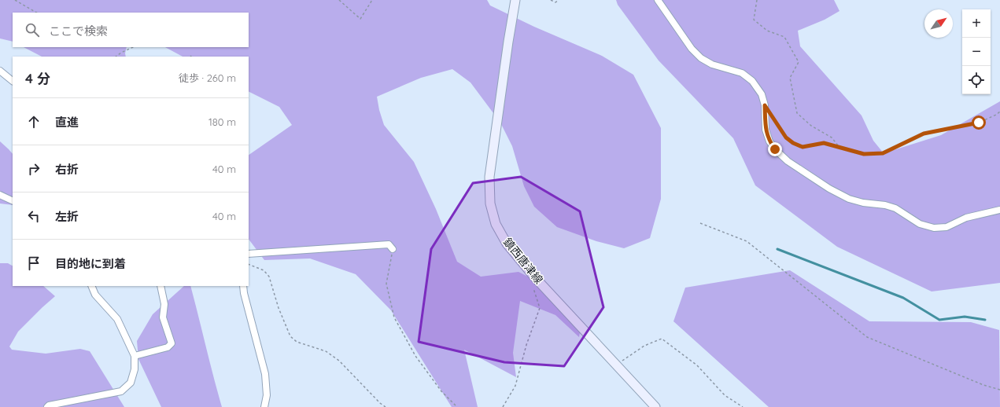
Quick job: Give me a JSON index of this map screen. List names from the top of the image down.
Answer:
{
  "streets": {
    "main road": ["鎮西唐津線"]
  },
  "north": "top right",
  "page": {
    "map_buttons": ["+", "−"],
    "search": "ここで検索",
    "heading": ["4 分", "徒歩 · 260 m"],
    "list": [
      ["直進", "180 m"],
      ["右折", "40 m"],
      ["左折", "40 m"],
      "目的地に到着"
    ]
  }
}
